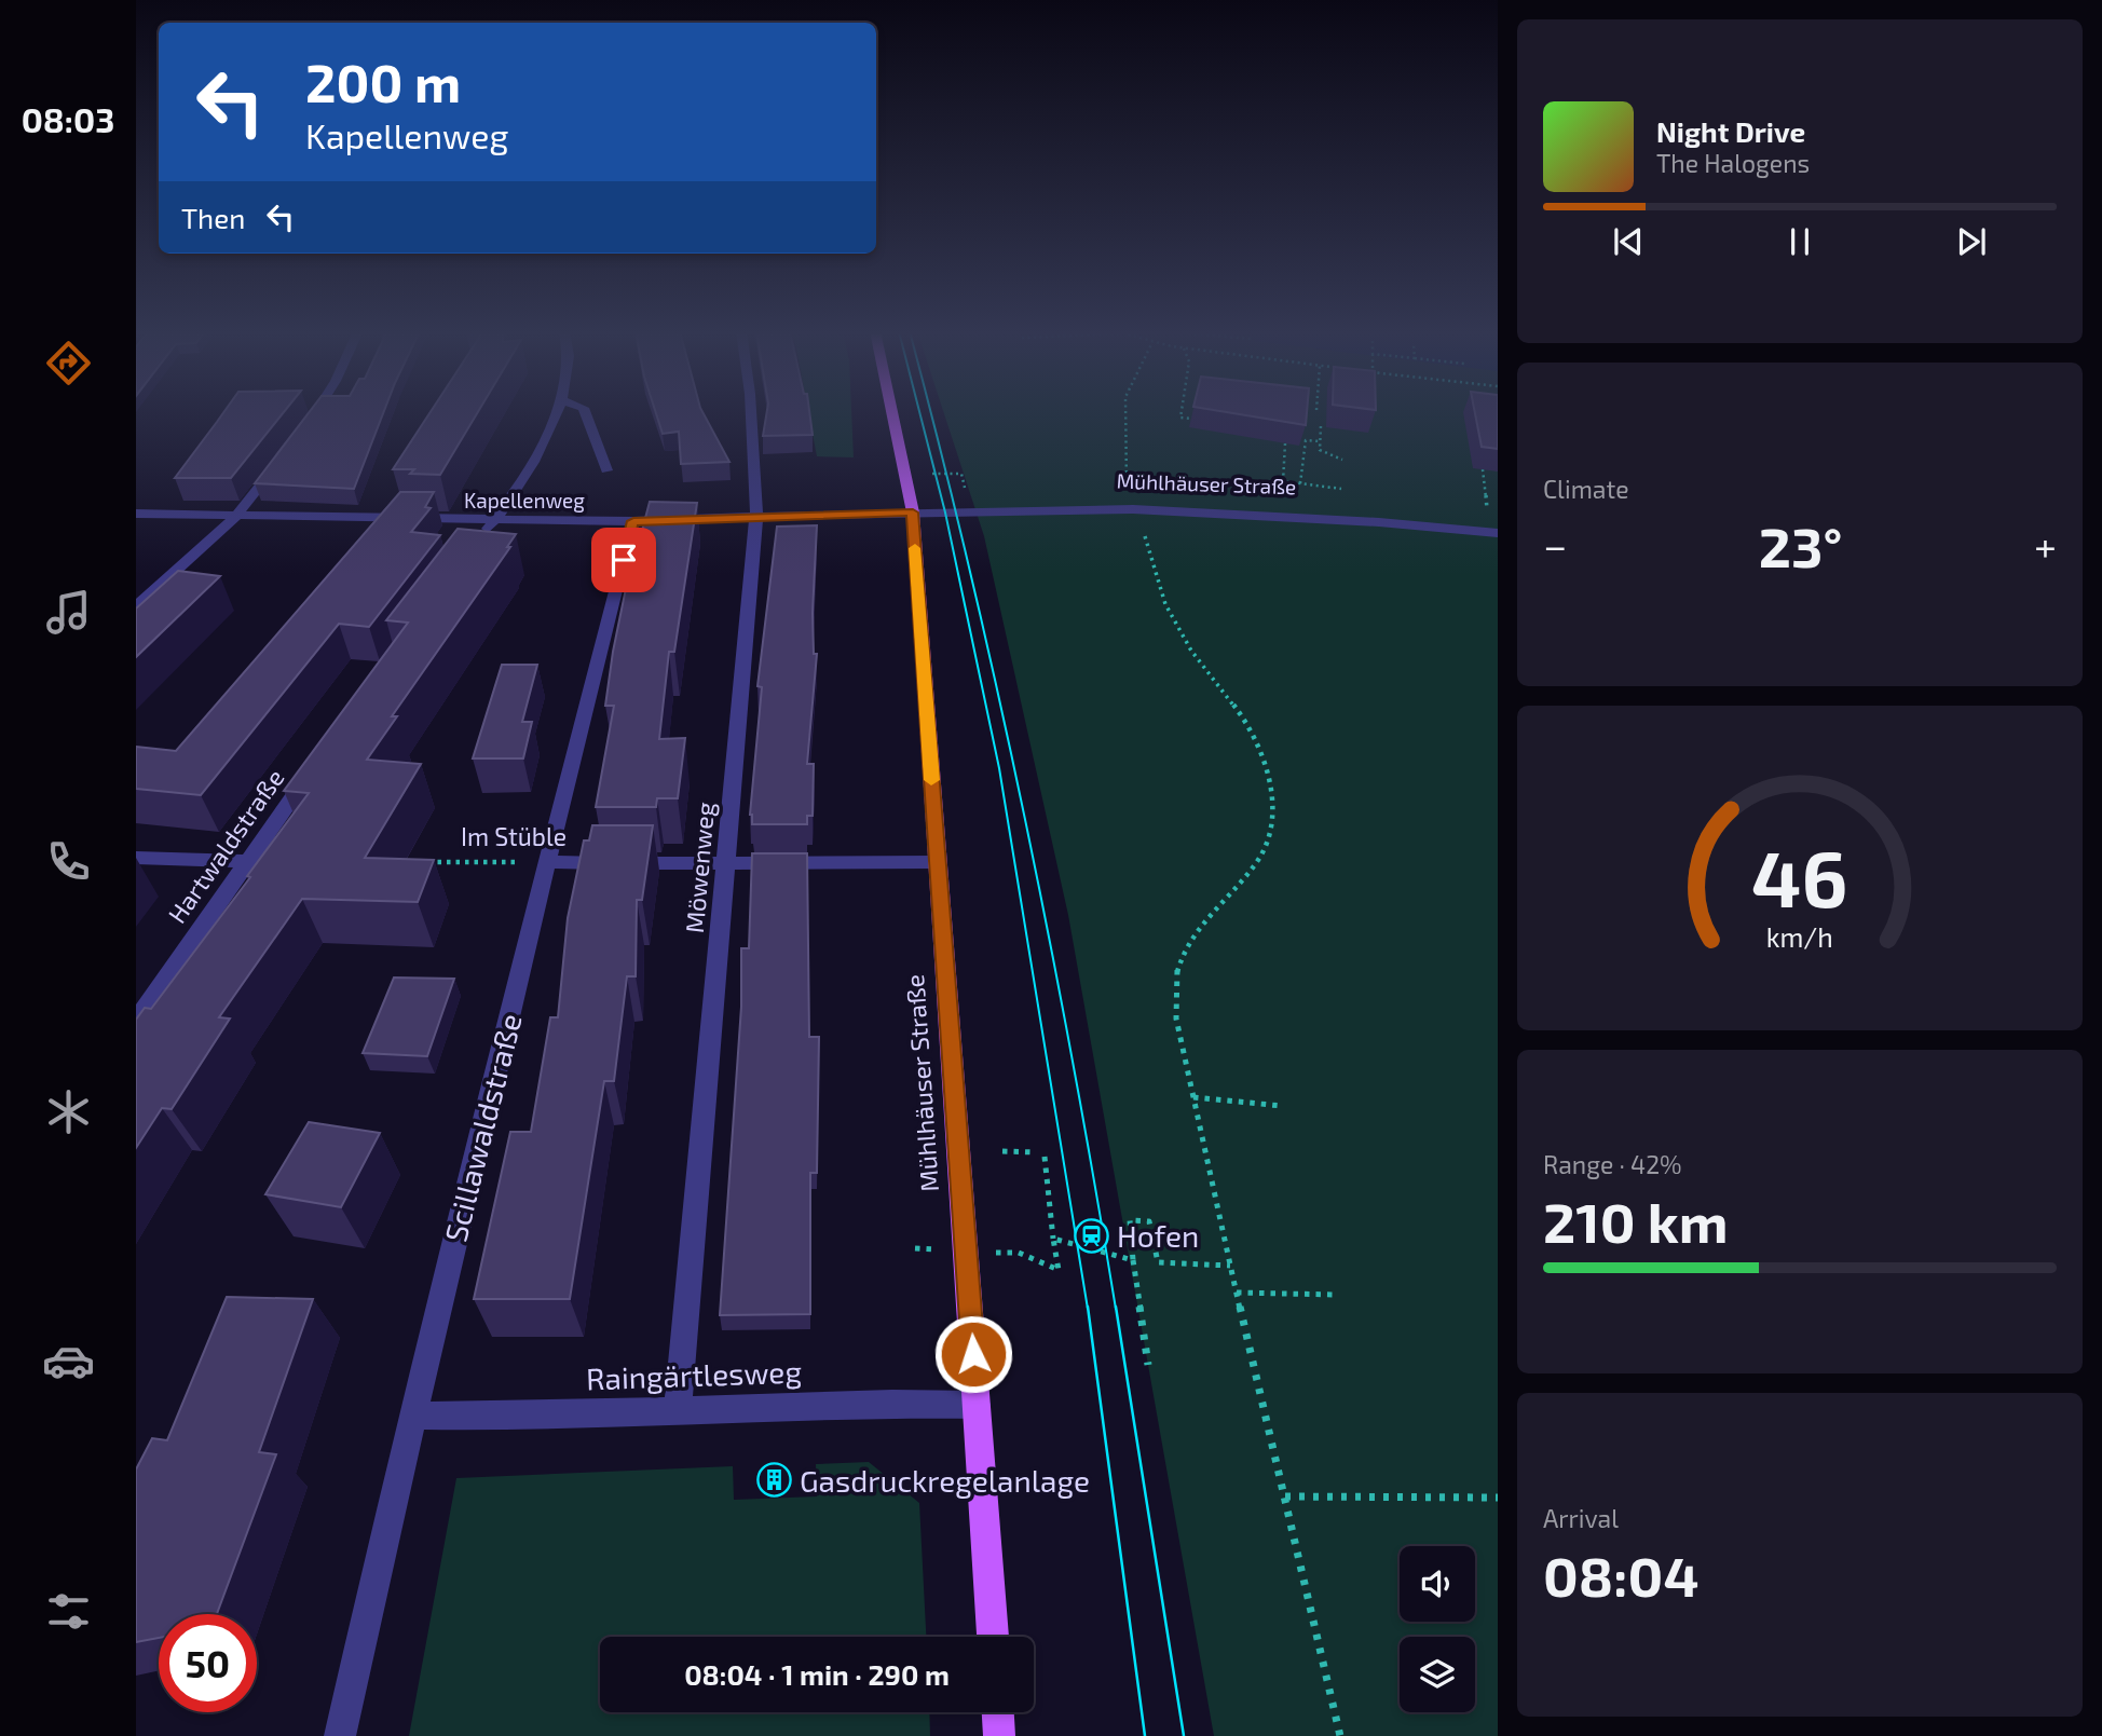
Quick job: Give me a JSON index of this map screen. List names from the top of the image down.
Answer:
{
  "streets": {
    "main road": ["Mühlhäuser Straße"],
    "street": [
      "Kapellenweg",
      "Im Stüble",
      "Hartwaldstraße",
      "Möwenweg",
      "Scillawaldstraße",
      "Raingärtlesweg"
    ]
  },
  "crossings": [
    ["Mühlhäuser Straße", "Kapellenweg"],
    ["Mühlhäuser Straße", "Im Stüble"],
    ["Mühlhäuser Straße", "Raingärtlesweg"],
    ["Kapellenweg", "Möwenweg"],
    ["Kapellenweg", "Scillawaldstraße"],
    ["Im Stüble", "Möwenweg"],
    ["Im Stüble", "Scillawaldstraße"],
    ["Möwenweg", "Raingärtlesweg"],
    ["Scillawaldstraße", "Raingärtlesweg"]
  ],
  "places": {
    "station": ["Hofen"],
    "building": ["Gasdruckregelanlage"]
  },
  "page": {
    "tabs": "08:03",
    "turn": ["200 m", "Kapellenweg"],
    "song": ["Night Drive", "The Halogens"],
    "then": "Then",
    "tile": [
      "Climate",
      ["Range · 42%", "210 km"],
      ["Arrival", "08:04"]
    ],
    "heat": ["−", "23°", "+"],
    "limit": "50",
    "trip": "08:04 · 1 min · 290 m",
    "gauge": ["46", "km/h"]
  }
}
